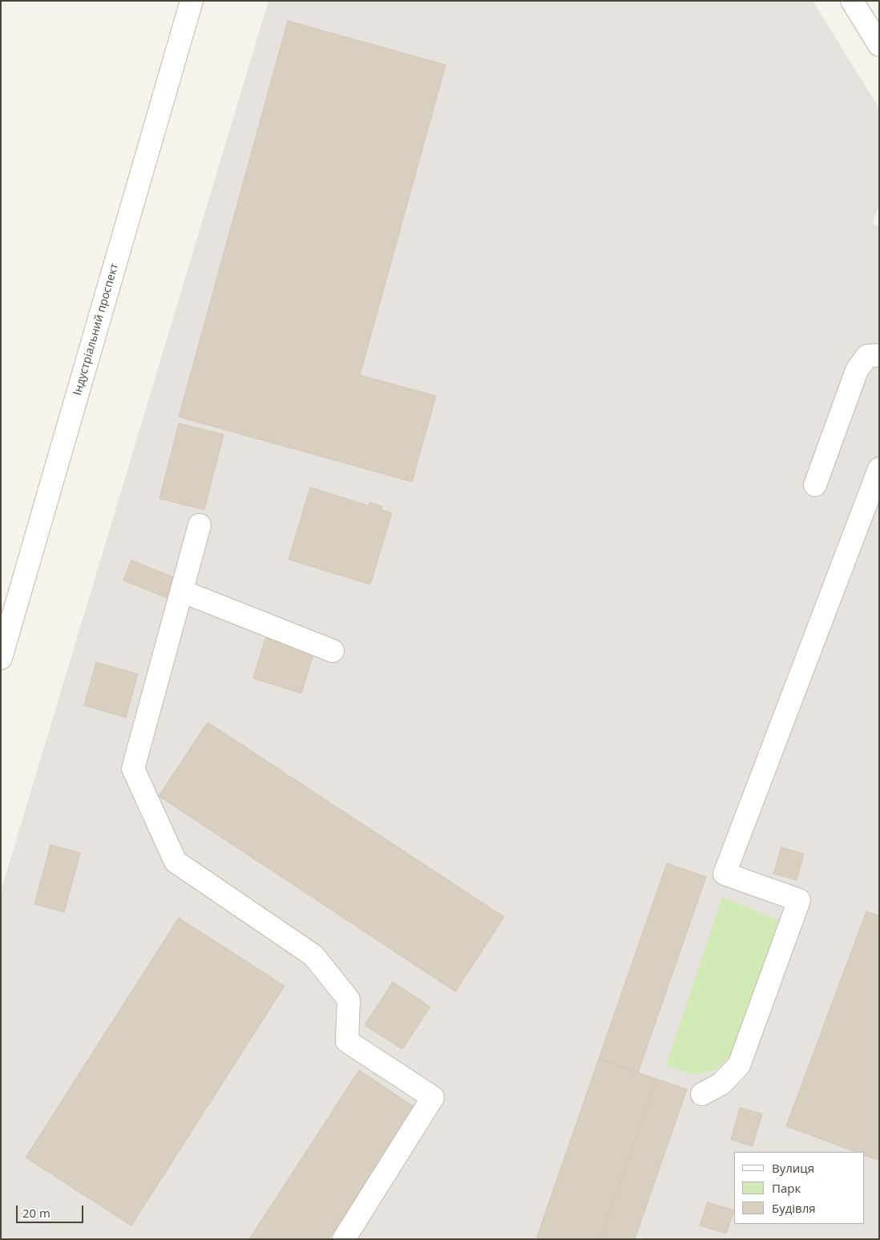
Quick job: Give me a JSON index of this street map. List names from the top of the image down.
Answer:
{
  "streets": {
    "street": ["Індустріальний проспект"]
  },
  "legend": ["Вулиця", "Парк", "Будівля"],
  "scale_bar": "20 m"
}
